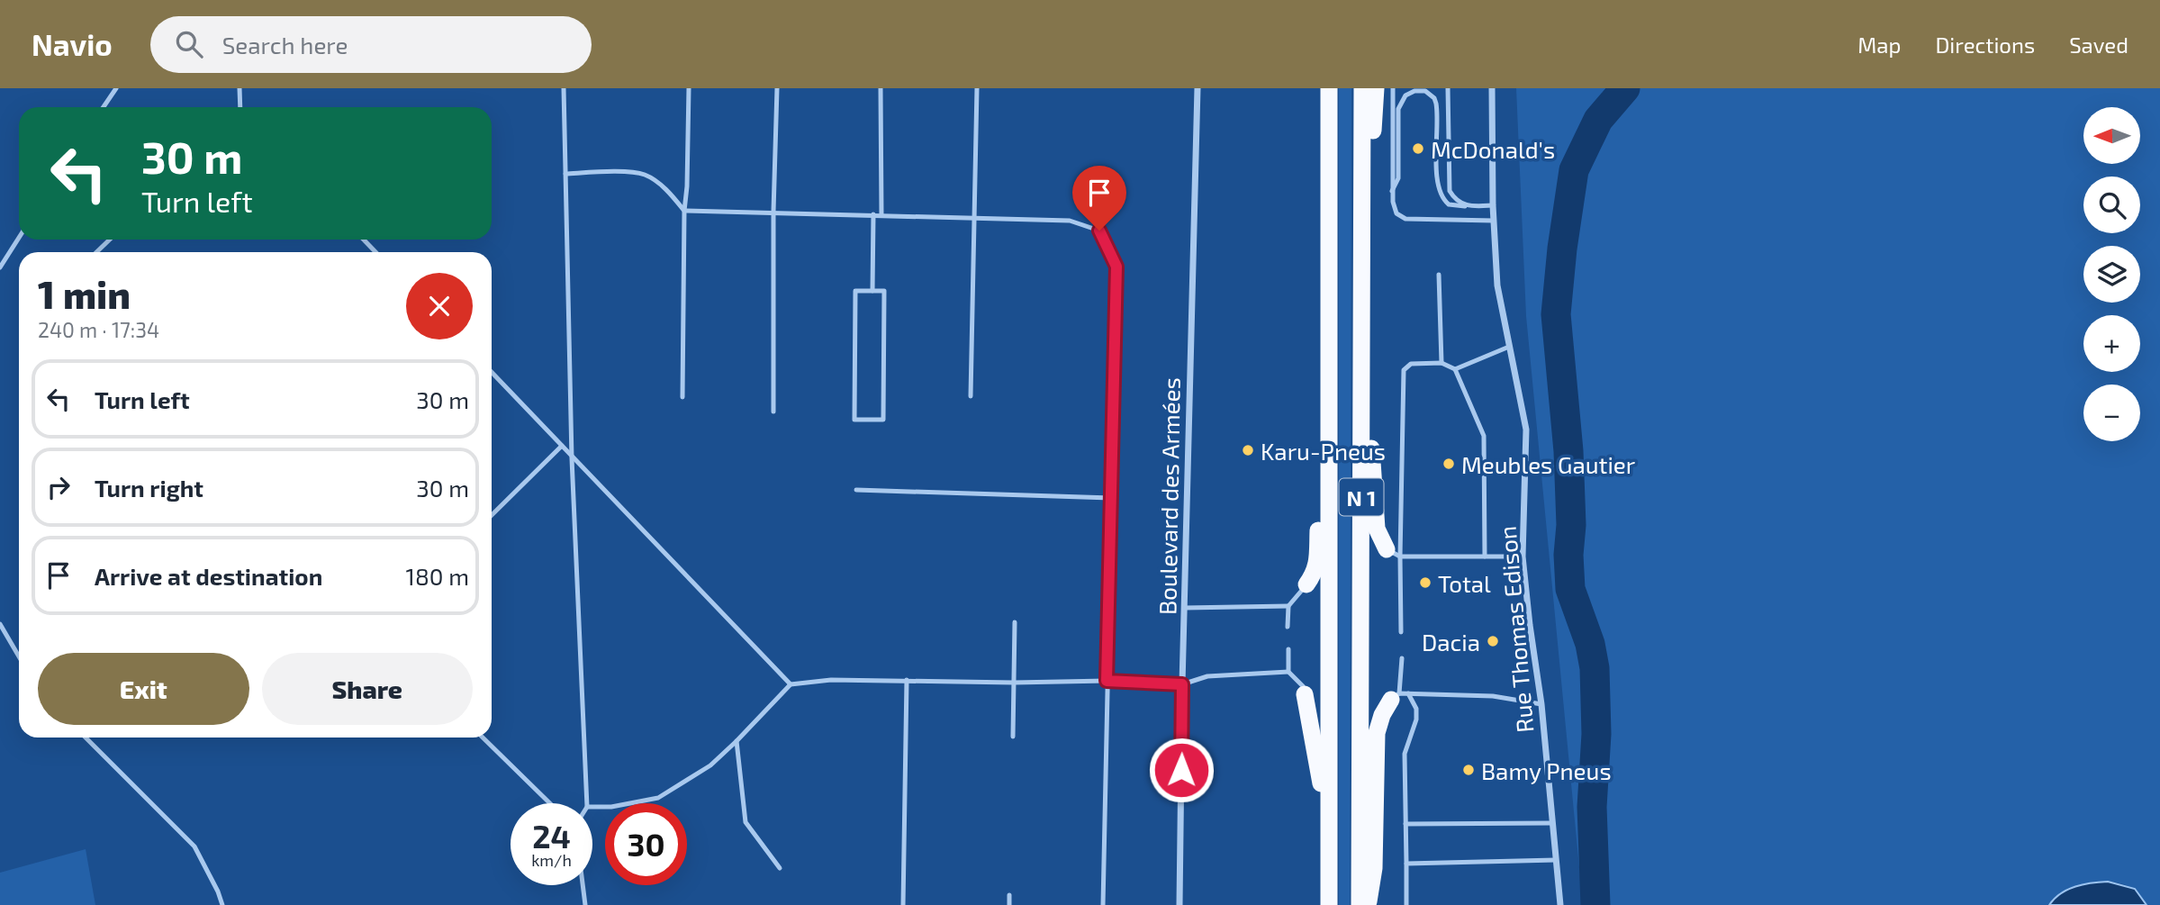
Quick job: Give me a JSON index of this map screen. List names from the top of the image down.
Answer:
{
  "streets": {
    "highway": ["N 1"],
    "street": ["Boulevard des Armées", "Rue Thomas Edison"]
  },
  "places": [
    "McDonald's",
    "Karu-Pneus",
    "Meubles Gautier",
    "Total",
    "Dacia",
    "Bamy Pneus"
  ],
  "north": "left",
  "page": {
    "header": "Navio",
    "search": "Search here",
    "nav": ["Map", "Directions", "Saved"],
    "map_buttons": ["+", "−"],
    "turn": ["30 m", "Turn left"],
    "heading": ["1 min", "240 m · 17:34"],
    "list": [
      {
        "name": "Turn left",
        "value": "30 m"
      },
      {
        "name": "Turn right",
        "value": "30 m"
      },
      {
        "name": "Arrive at destination",
        "value": "180 m"
      }
    ],
    "buttons": ["Exit", "Share"],
    "speed": "24 km/h",
    "limit": "30"
  }
}
